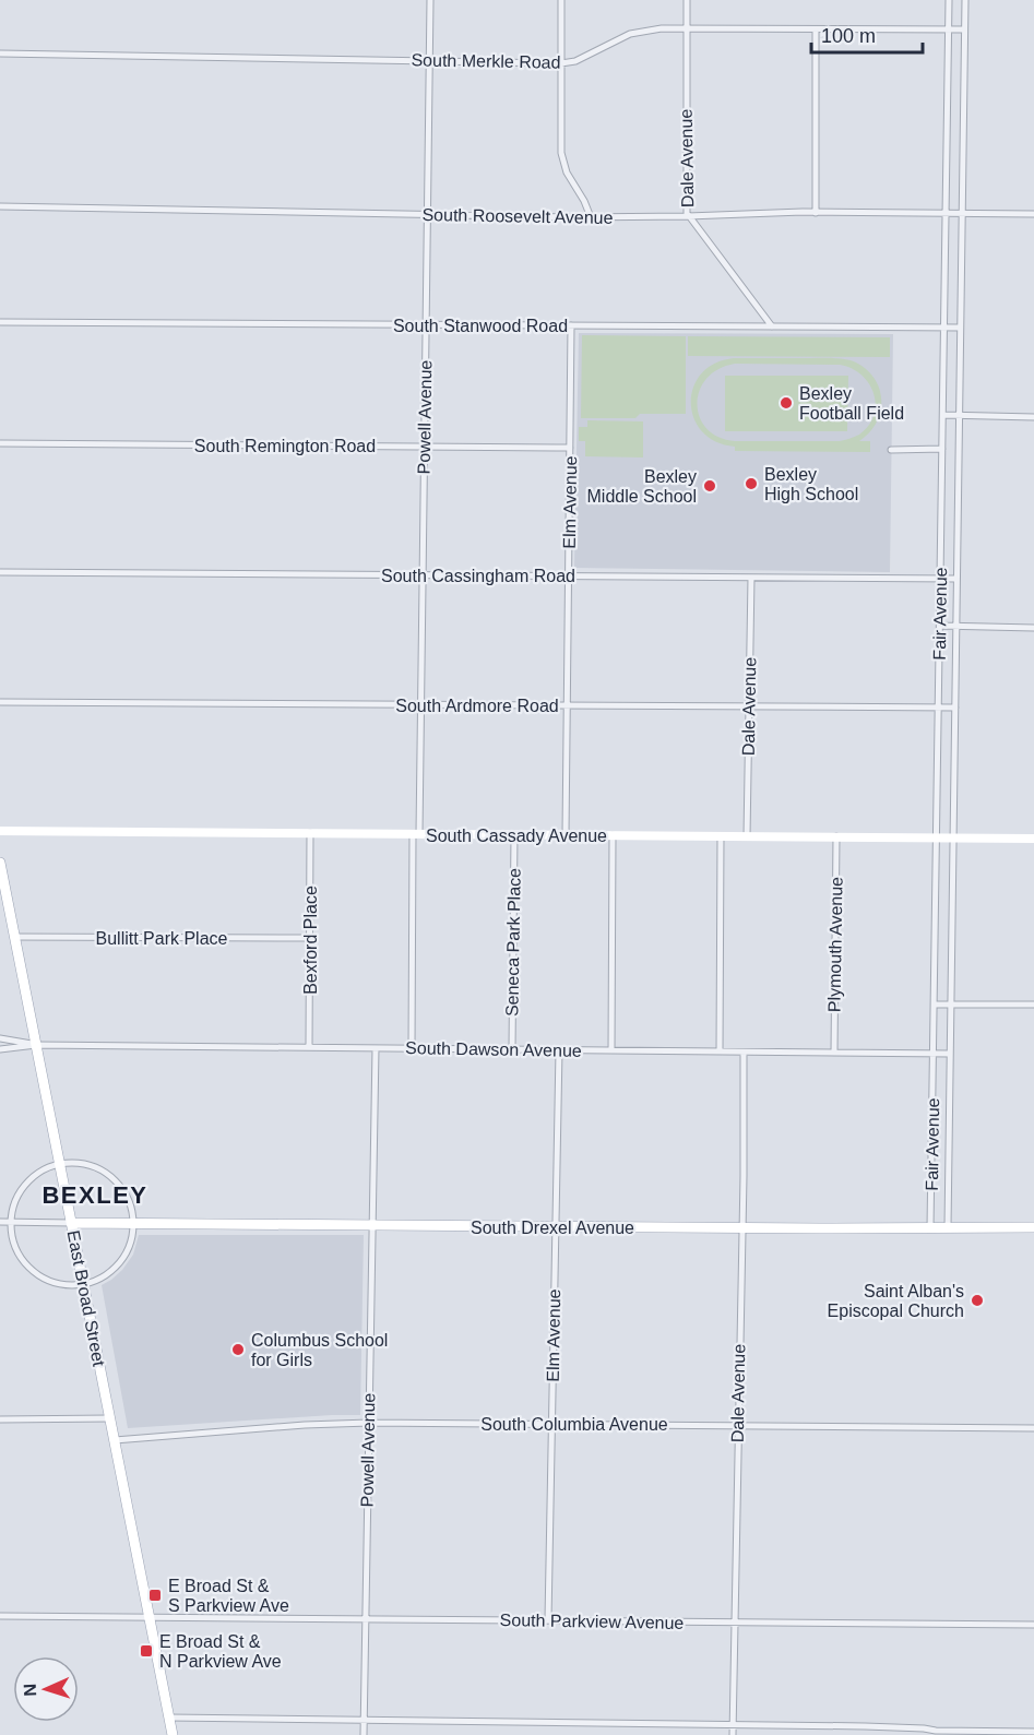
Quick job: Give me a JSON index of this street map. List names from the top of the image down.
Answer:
{
  "streets": {
    "main road": ["South Drexel Avenue", "East Broad Street"],
    "street": [
      "South Merkle Road",
      "Dale Avenue",
      "South Roosevelt Avenue",
      "South Stanwood Road",
      "Powell Avenue",
      "South Remington Road",
      "Elm Avenue",
      "South Cassingham Road",
      "Fair Avenue",
      "South Ardmore Road",
      "South Cassady Avenue",
      "Bullitt Park Place",
      "Bexford Place",
      "Seneca Park Place",
      "Plymouth Avenue",
      "South Dawson Avenue",
      "South Columbia Avenue",
      "South Parkview Avenue"
    ]
  },
  "crossings": [
    ["South Merkle Road", "Dale Avenue"],
    ["South Merkle Road", "Powell Avenue"],
    ["South Merkle Road", "Fair Avenue"],
    ["Dale Avenue", "South Roosevelt Avenue"],
    ["Dale Avenue", "South Stanwood Road"],
    ["Dale Avenue", "South Cassingham Road"],
    ["Dale Avenue", "South Ardmore Road"],
    ["Dale Avenue", "South Cassady Avenue"],
    ["Dale Avenue", "South Dawson Avenue"],
    ["Dale Avenue", "South Drexel Avenue"],
    ["Dale Avenue", "South Columbia Avenue"],
    ["Dale Avenue", "South Parkview Avenue"],
    ["South Roosevelt Avenue", "Powell Avenue"],
    ["South Roosevelt Avenue", "Fair Avenue"],
    ["South Stanwood Road", "Powell Avenue"],
    ["South Stanwood Road", "Elm Avenue"],
    ["South Stanwood Road", "Fair Avenue"],
    ["Powell Avenue", "South Remington Road"],
    ["Powell Avenue", "South Cassingham Road"],
    ["Powell Avenue", "South Ardmore Road"],
    ["Powell Avenue", "South Cassady Avenue"],
    ["Powell Avenue", "South Dawson Avenue"],
    ["Powell Avenue", "South Drexel Avenue"],
    ["Powell Avenue", "South Columbia Avenue"],
    ["Powell Avenue", "South Parkview Avenue"],
    ["South Remington Road", "Elm Avenue"],
    ["Elm Avenue", "South Cassingham Road"],
    ["Elm Avenue", "South Ardmore Road"],
    ["Elm Avenue", "South Cassady Avenue"],
    ["Elm Avenue", "South Dawson Avenue"],
    ["Elm Avenue", "South Drexel Avenue"],
    ["Elm Avenue", "South Columbia Avenue"],
    ["Elm Avenue", "South Parkview Avenue"],
    ["South Cassingham Road", "Fair Avenue"],
    ["Fair Avenue", "South Ardmore Road"],
    ["Fair Avenue", "South Cassady Avenue"],
    ["Fair Avenue", "South Dawson Avenue"],
    ["Fair Avenue", "South Drexel Avenue"],
    ["South Cassady Avenue", "Bexford Place"],
    ["South Cassady Avenue", "Seneca Park Place"],
    ["South Cassady Avenue", "Plymouth Avenue"],
    ["Bullitt Park Place", "Bexford Place"],
    ["Bullitt Park Place", "East Broad Street"],
    ["Bexford Place", "South Dawson Avenue"],
    ["Seneca Park Place", "South Dawson Avenue"],
    ["Plymouth Avenue", "South Dawson Avenue"],
    ["South Dawson Avenue", "East Broad Street"],
    ["South Drexel Avenue", "East Broad Street"],
    ["East Broad Street", "South Columbia Avenue"],
    ["East Broad Street", "South Parkview Avenue"]
  ],
  "districts": ["BEXLEY"],
  "places": {
    "other": [
      "Bexley Football Field",
      "Bexley High School",
      "Bexley Middle School",
      "Saint Alban's Episcopal Church",
      "Columbus School for Girls"
    ],
    "transit": ["E Broad St & S Parkview Ave", "E Broad St & N Parkview Ave"]
  },
  "scale_bar": "100 m",
  "north": "left"
}
